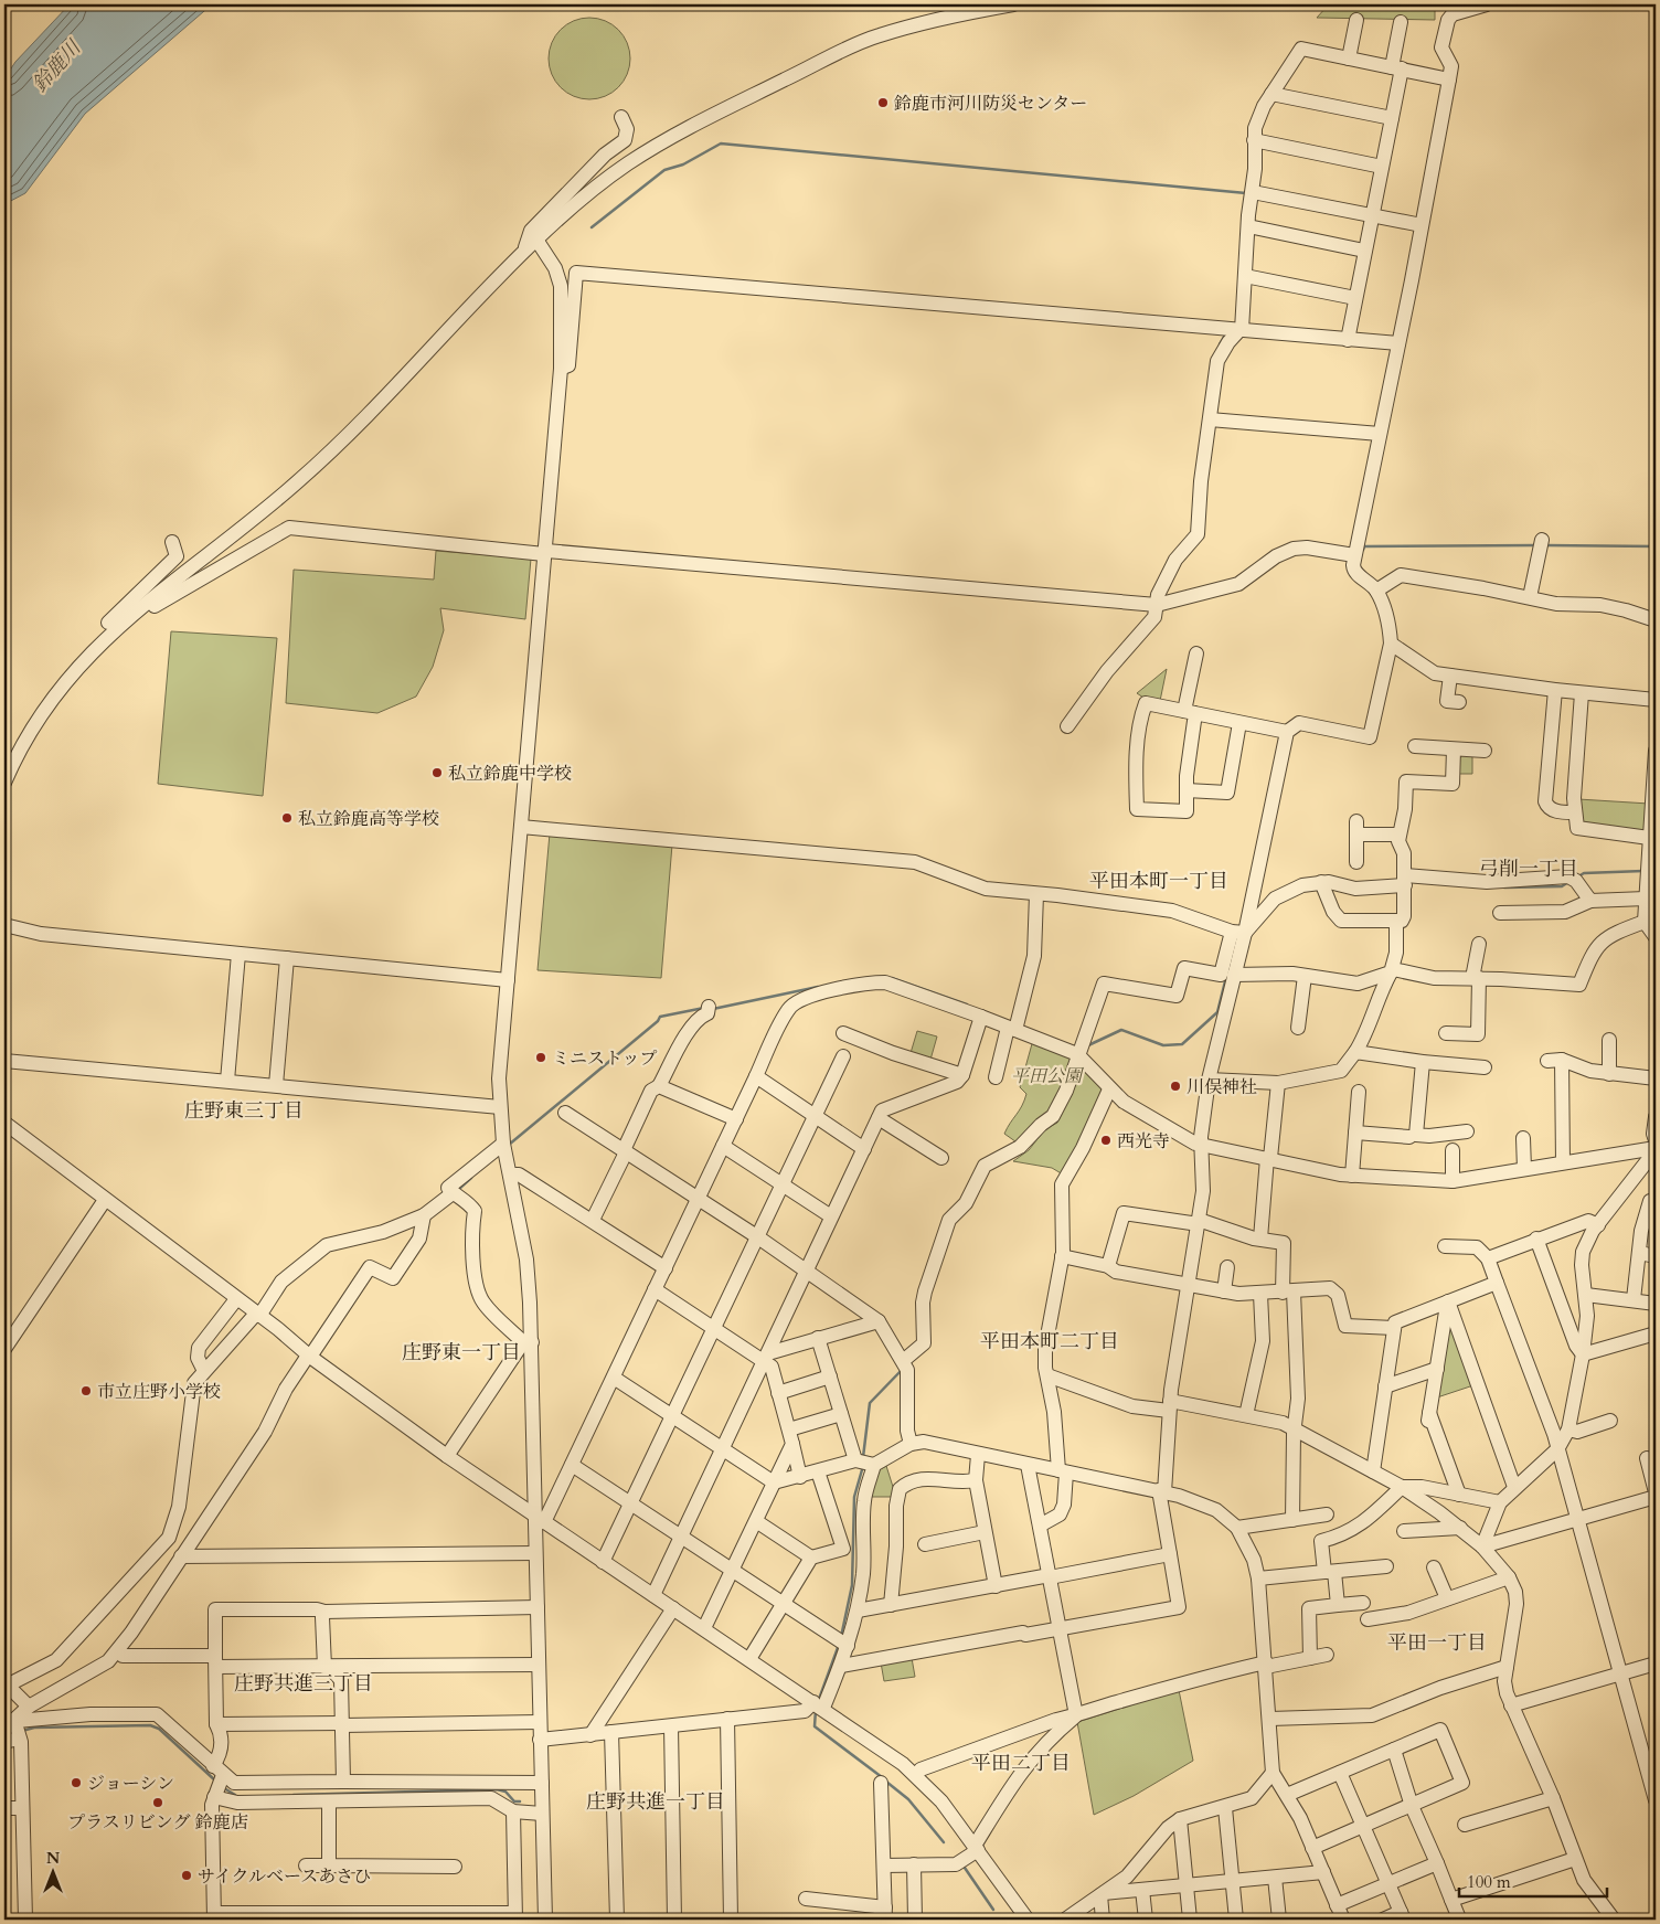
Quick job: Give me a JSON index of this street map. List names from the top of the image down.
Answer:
{
  "districts": [
    "弓削一丁目",
    "平田本町一丁目",
    "庄野東三丁目",
    "平田本町二丁目",
    "庄野東一丁目",
    "平田一丁目",
    "庄野共進三丁目",
    "平田二丁目",
    "庄野共進一丁目"
  ],
  "water": ["鈴鹿川"],
  "parks": ["平田公園"],
  "places": [
    "鈴鹿市河川防災センター",
    "私立鈴鹿中学校",
    "私立鈴鹿高等学校",
    "ミニストップ",
    "川俣神社",
    "西光寺",
    "市立庄野小学校",
    "ジョーシン",
    "プラスリビング 鈴鹿店",
    "サイクルベースあさひ"
  ],
  "scale_bar": "100 m",
  "north": "top"
}
